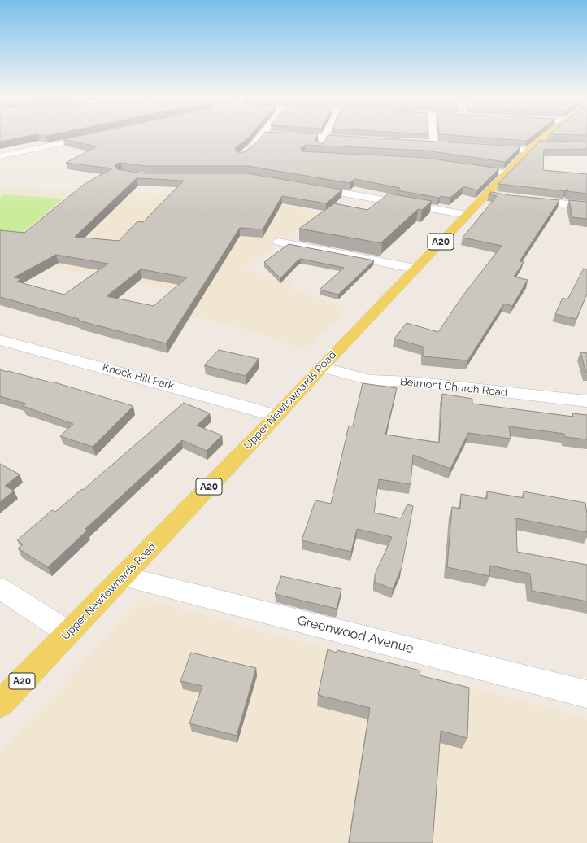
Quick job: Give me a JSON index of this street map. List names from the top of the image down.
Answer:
{
  "streets": {
    "main road": ["A20", "Upper Newtownards Road"],
    "street": ["Knock Hill Park", "Belmont Church Road", "Greenwood Avenue"]
  },
  "crossings": [
    ["Knock Hill Park", "Upper Newtownards Road"],
    ["Belmont Church Road", "Upper Newtownards Road"],
    ["Upper Newtownards Road", "Greenwood Avenue"]
  ]
}
